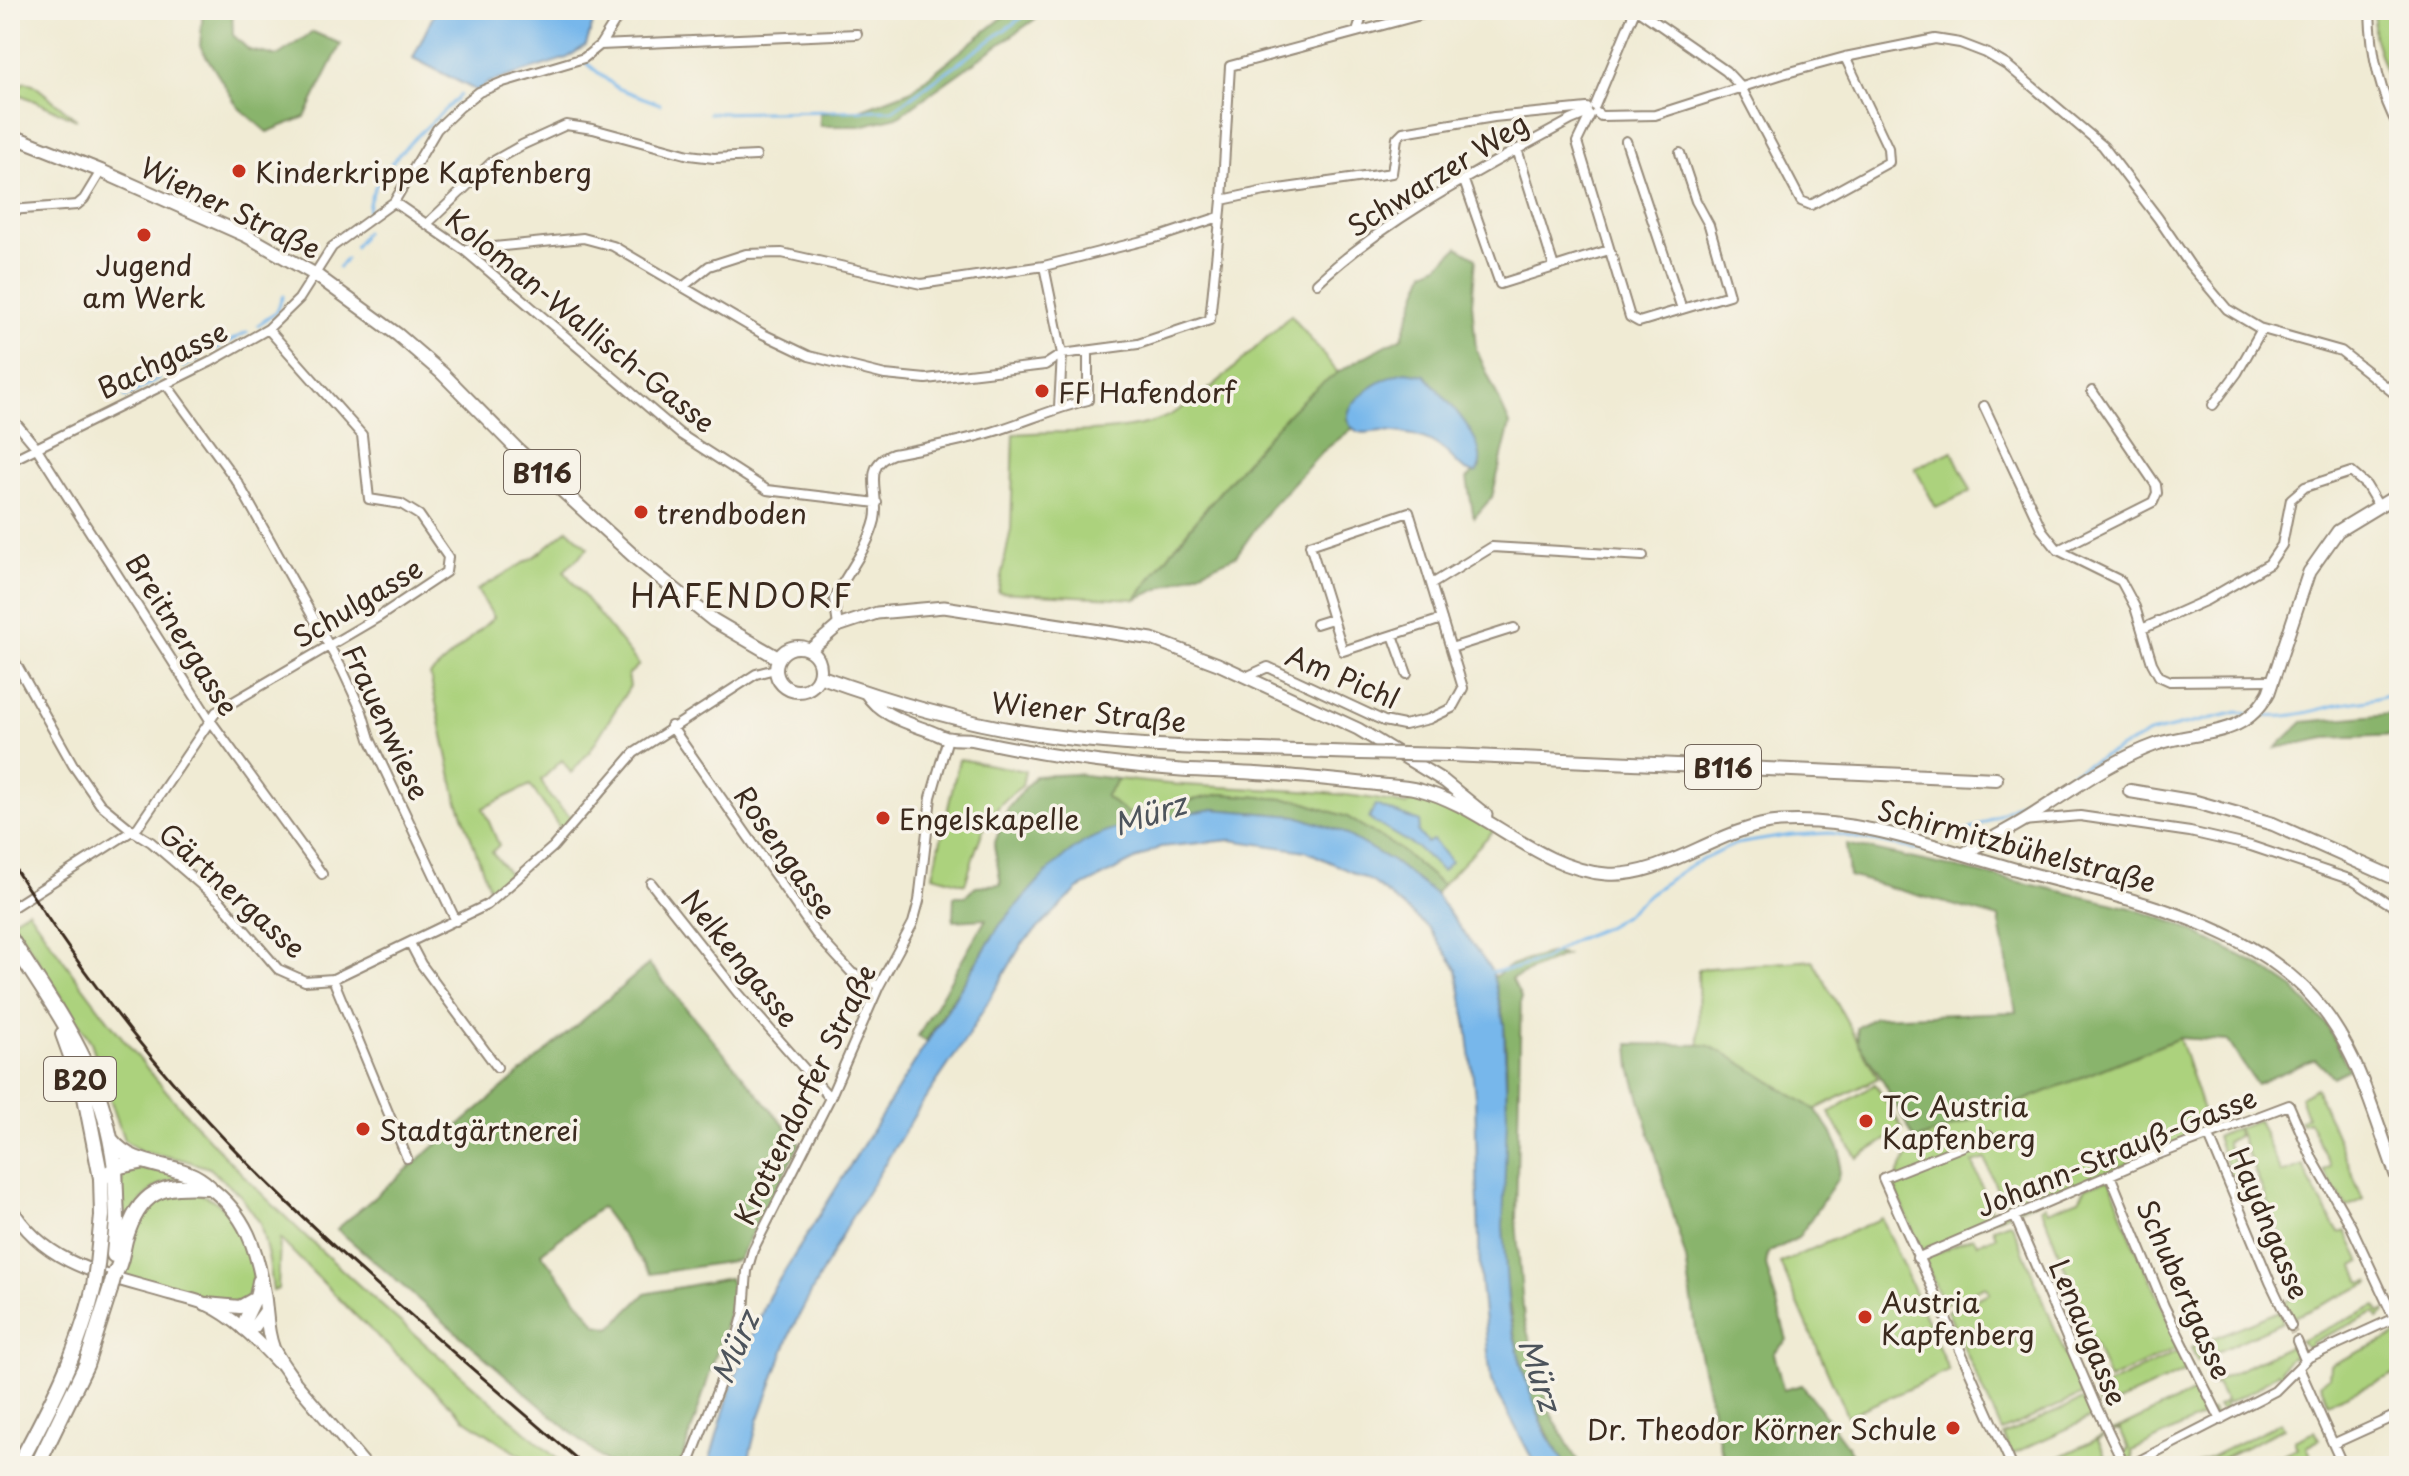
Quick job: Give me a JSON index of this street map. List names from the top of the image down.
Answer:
{
  "streets": {
    "highway": ["B20"],
    "main road": ["Wiener Straße", "B116", "Schirmitzbühelstraße"],
    "street": [
      "Schwarzer Weg",
      "Koloman-Wallisch-Gasse",
      "Bachgasse",
      "Schulgasse",
      "Breitnergasse",
      "Am Pichl",
      "Frauenwiese",
      "Rosengasse",
      "Gärtnergasse",
      "Nelkengasse",
      "Krottendorfer Straße",
      "Johann-Strauß-Gasse",
      "Haydngasse",
      "Schubertgasse",
      "Lenaugasse"
    ]
  },
  "crossings": [
    ["Wiener Straße", "Bachgasse"],
    ["Wiener Straße", "B116"],
    ["Wiener Straße", "Gärtnergasse"],
    ["Koloman-Wallisch-Gasse", "Bachgasse"],
    ["Bachgasse", "Schulgasse"],
    ["Bachgasse", "Breitnergasse"],
    ["Bachgasse", "Frauenwiese"],
    ["B116", "Gärtnergasse"],
    ["Schulgasse", "Breitnergasse"],
    ["Schulgasse", "Frauenwiese"],
    ["Schulgasse", "Gärtnergasse"],
    ["Frauenwiese", "Gärtnergasse"],
    ["Rosengasse", "Gärtnergasse"],
    ["Rosengasse", "Krottendorfer Straße"],
    ["Nelkengasse", "Krottendorfer Straße"],
    ["Johann-Strauß-Gasse", "Haydngasse"],
    ["Johann-Strauß-Gasse", "Schubertgasse"],
    ["Johann-Strauß-Gasse", "Lenaugasse"]
  ],
  "districts": ["HAFENDORF"],
  "water": ["Mürz"],
  "places": [
    "Kinderkrippe Kapfenberg",
    "Jugend am Werk",
    "FF Hafendorf",
    "trendboden",
    "Engelskapelle",
    "TC Austria Kapfenberg",
    "Stadtgärtnerei",
    "Austria Kapfenberg",
    "Dr. Theodor Körner Schule"
  ]
}
